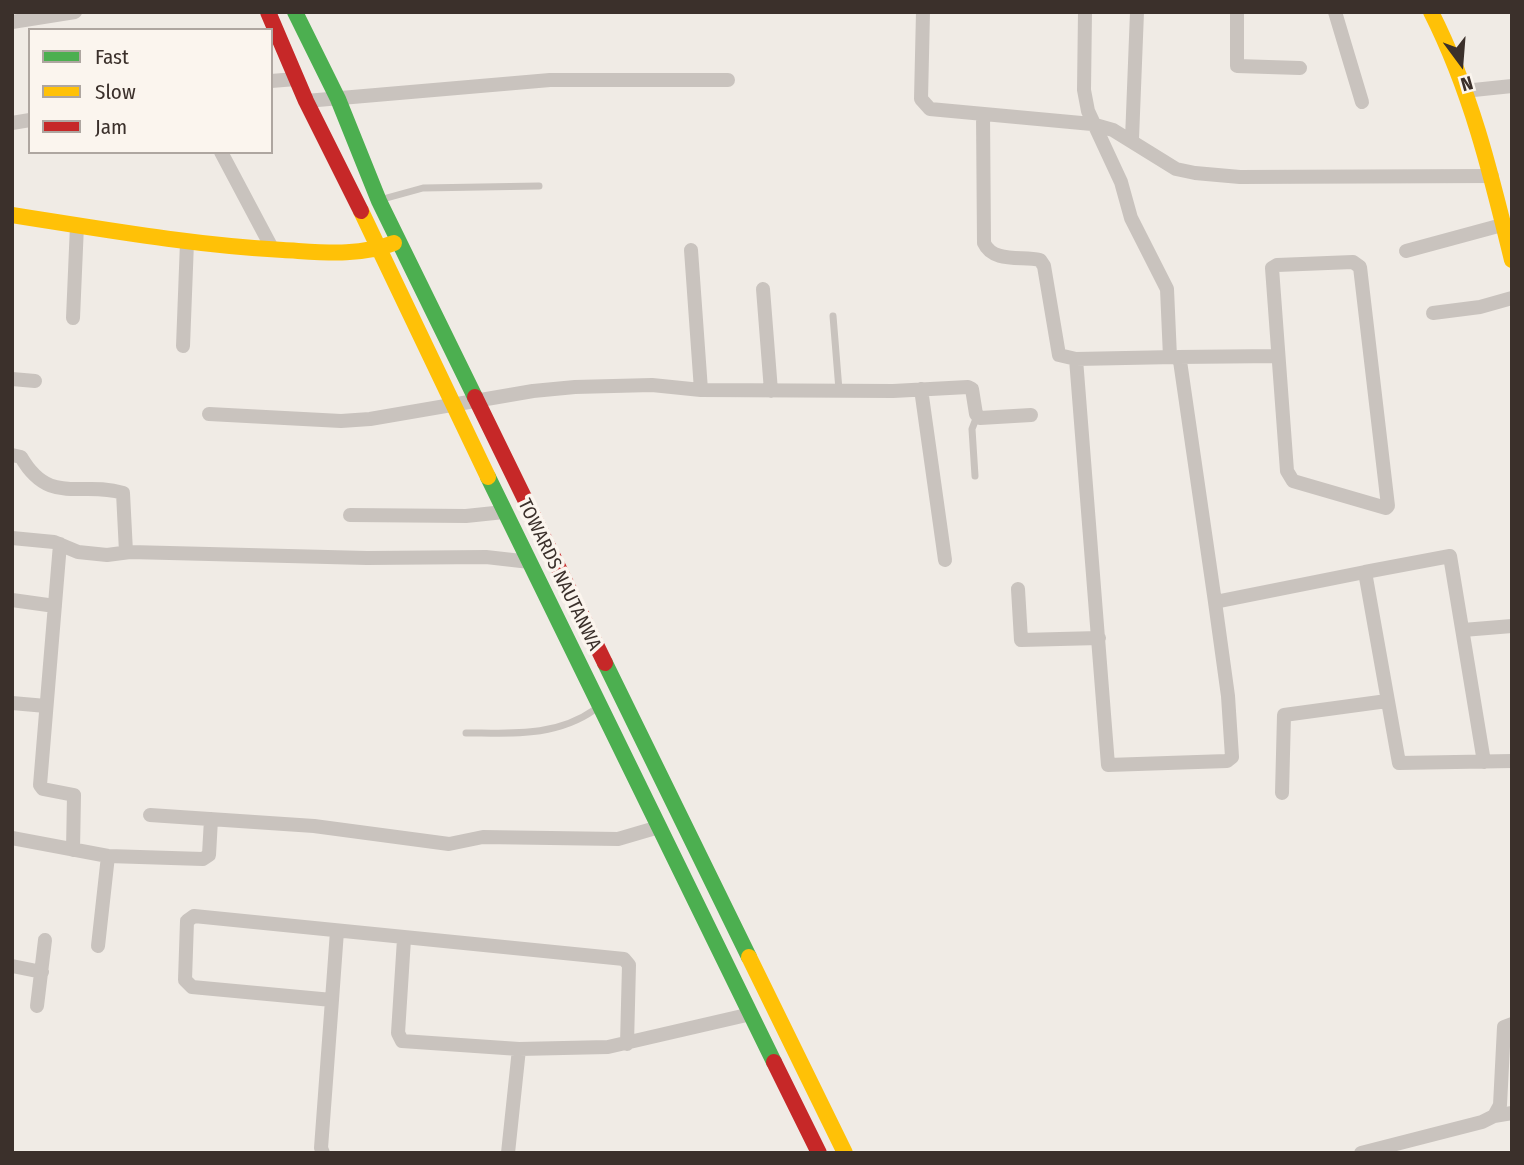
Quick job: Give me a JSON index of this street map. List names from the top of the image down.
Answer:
{
  "streets": {
    "main road": ["TOWARDS NAUTANWA"]
  },
  "legend": ["Fast", "Slow", "Jam"],
  "north": "bottom"
}
